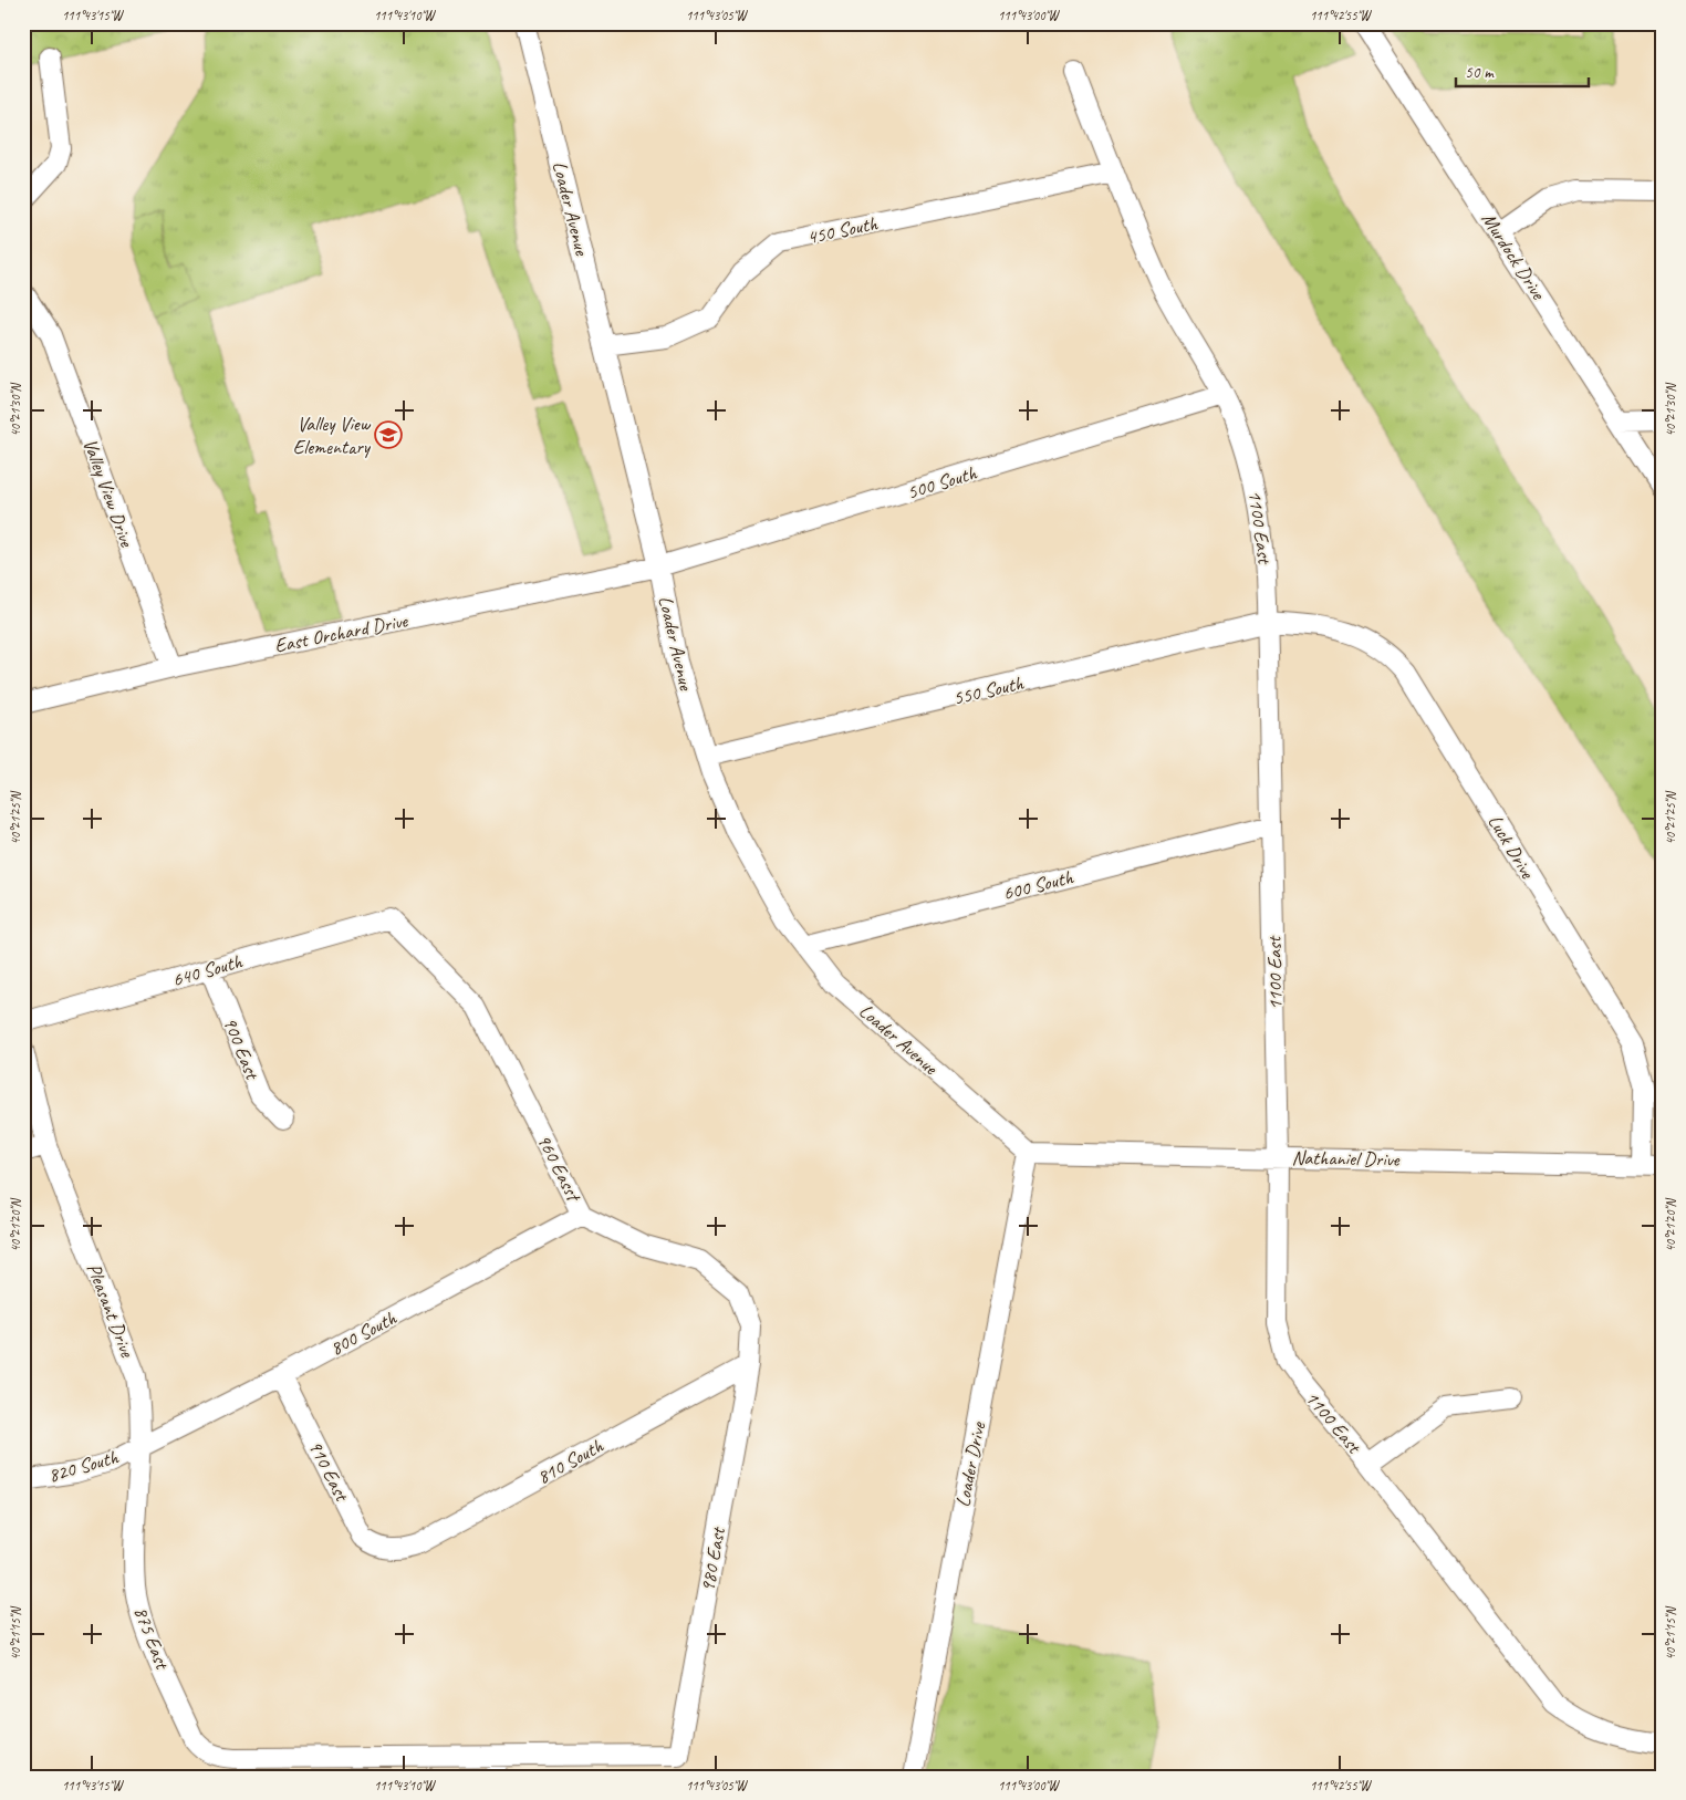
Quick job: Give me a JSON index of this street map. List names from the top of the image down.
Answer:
{
  "streets": {
    "street": [
      "Loader Avenue",
      "450 South",
      "Murdock Drive",
      "500 South",
      "Valley View Drive",
      "1100 East",
      "East Orchard Drive",
      "550 South",
      "Luck Drive",
      "600 South",
      "640 South",
      "900 East",
      "Nathaniel Drive",
      "960 Easst",
      "Pleasant Drive",
      "800 South",
      "810 South",
      "Loader Drive",
      "820 South",
      "910 East",
      "980 East",
      "875 East"
    ]
  },
  "crossings": [
    ["Loader Avenue", "450 South"],
    ["Loader Avenue", "500 South"],
    ["Loader Avenue", "East Orchard Drive"],
    ["Loader Avenue", "550 South"],
    ["Loader Avenue", "600 South"],
    ["Loader Avenue", "Nathaniel Drive"],
    ["Loader Avenue", "Loader Drive"],
    ["450 South", "1100 East"],
    ["500 South", "1100 East"],
    ["500 South", "East Orchard Drive"],
    ["Valley View Drive", "East Orchard Drive"],
    ["1100 East", "550 South"],
    ["1100 East", "Luck Drive"],
    ["1100 East", "600 South"],
    ["1100 East", "Nathaniel Drive"],
    ["550 South", "Luck Drive"],
    ["Luck Drive", "Nathaniel Drive"],
    ["640 South", "900 East"],
    ["640 South", "960 Easst"],
    ["Nathaniel Drive", "Loader Drive"],
    ["960 Easst", "800 South"],
    ["960 Easst", "810 South"],
    ["960 Easst", "980 East"],
    ["Pleasant Drive", "800 South"],
    ["Pleasant Drive", "820 South"],
    ["Pleasant Drive", "875 East"],
    ["800 South", "820 South"],
    ["800 South", "910 East"],
    ["800 South", "875 East"],
    ["810 South", "910 East"],
    ["810 South", "980 East"],
    ["820 South", "875 East"],
    ["980 East", "875 East"]
  ],
  "places": {
    "school or university": ["Valley View Elementary"]
  },
  "scale_bar": "50 m",
  "coordinates": [
    "111°43'15\"W",
    "111°43'10\"W",
    "111°43'05\"W",
    "111°43'00\"W",
    "111°42'55\"W",
    "40°21'30\"N",
    "40°21'25\"N",
    "40°21'20\"N",
    "40°21'15\"N"
  ]
}
